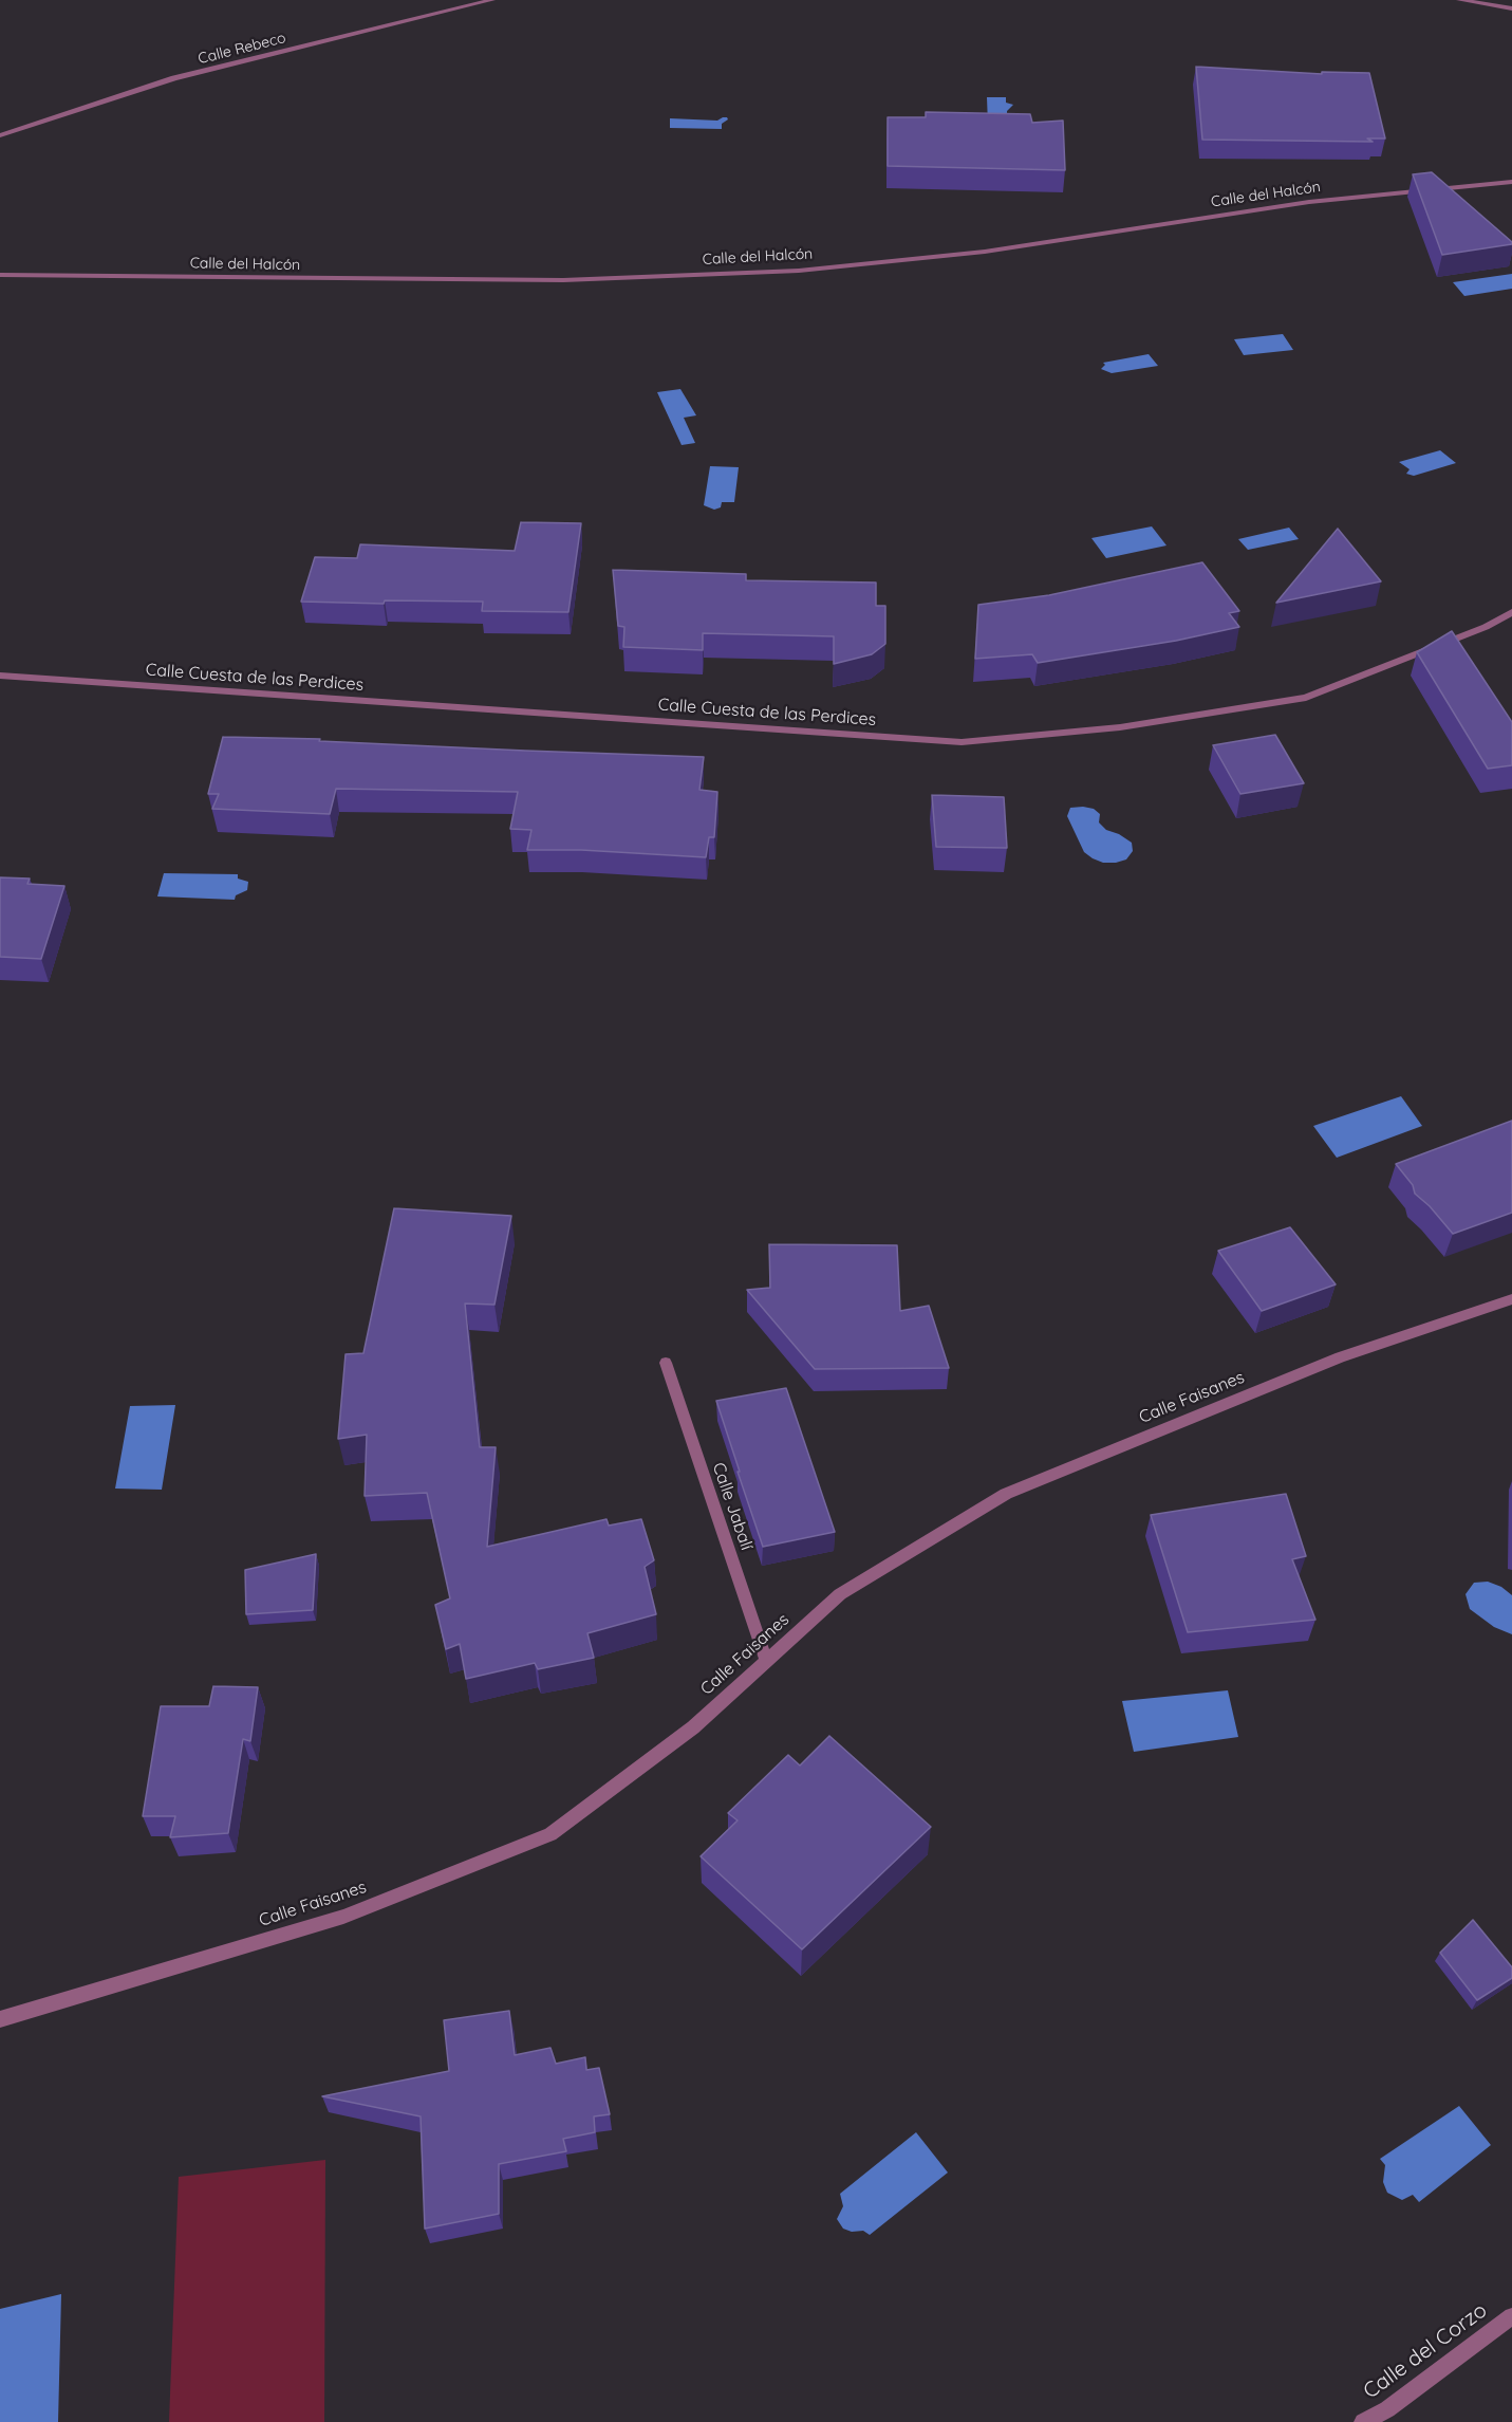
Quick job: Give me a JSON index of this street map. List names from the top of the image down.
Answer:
{
  "streets": {
    "street": [
      "Calle Rebeco",
      "Calle del Halcón",
      "Calle Cuesta de las Perdices",
      "Calle Faisanes",
      "Calle Jabalí",
      "Calle del Corzo"
    ]
  },
  "crossings": [
    ["Calle Faisanes", "Calle Jabalí"]
  ]
}
